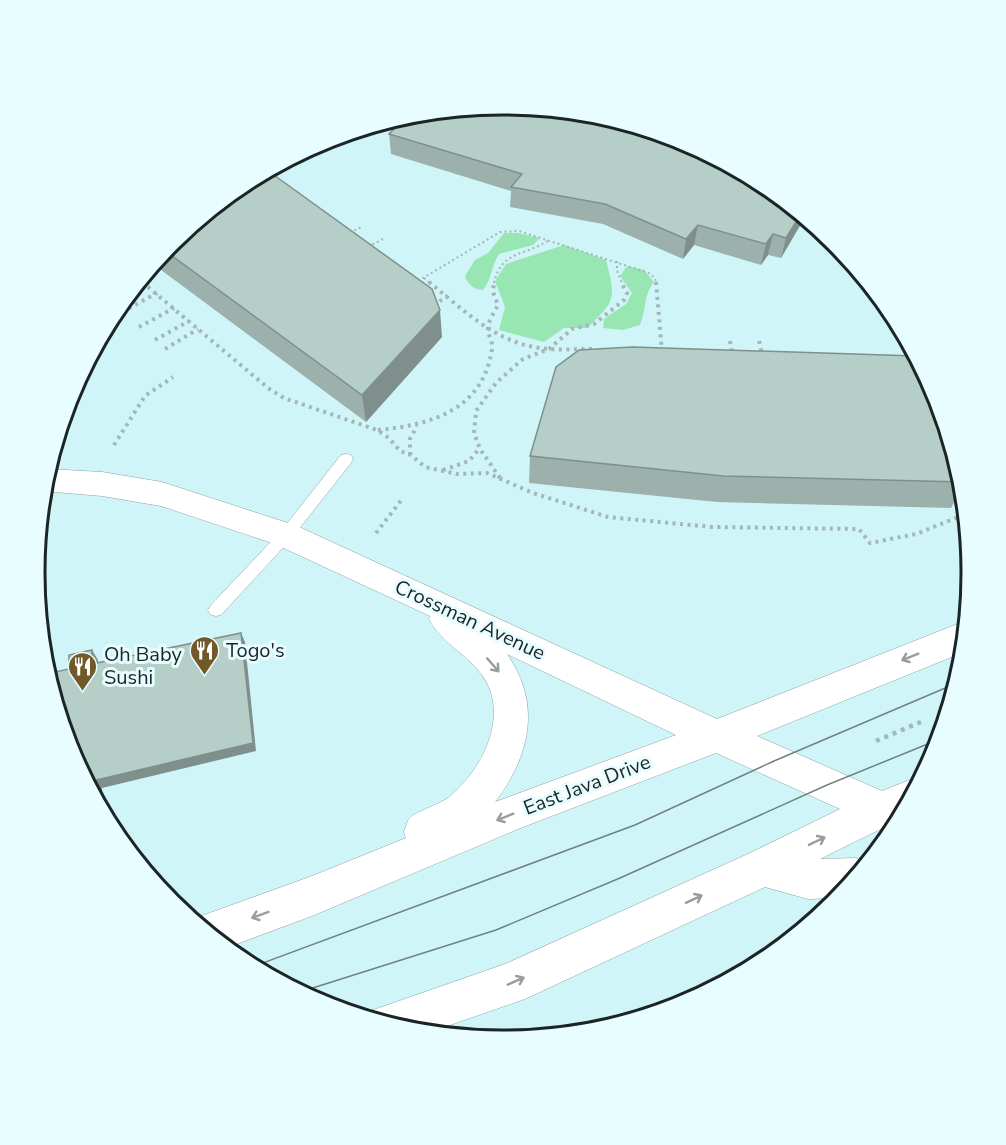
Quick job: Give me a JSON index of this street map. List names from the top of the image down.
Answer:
{
  "streets": {
    "main road": ["Crossman Avenue", "East Java Drive"]
  },
  "crossings": [
    ["Crossman Avenue", "East Java Drive"]
  ],
  "places": {
    "restaurant": ["Togo's", "Oh Baby Sushi"]
  }
}
